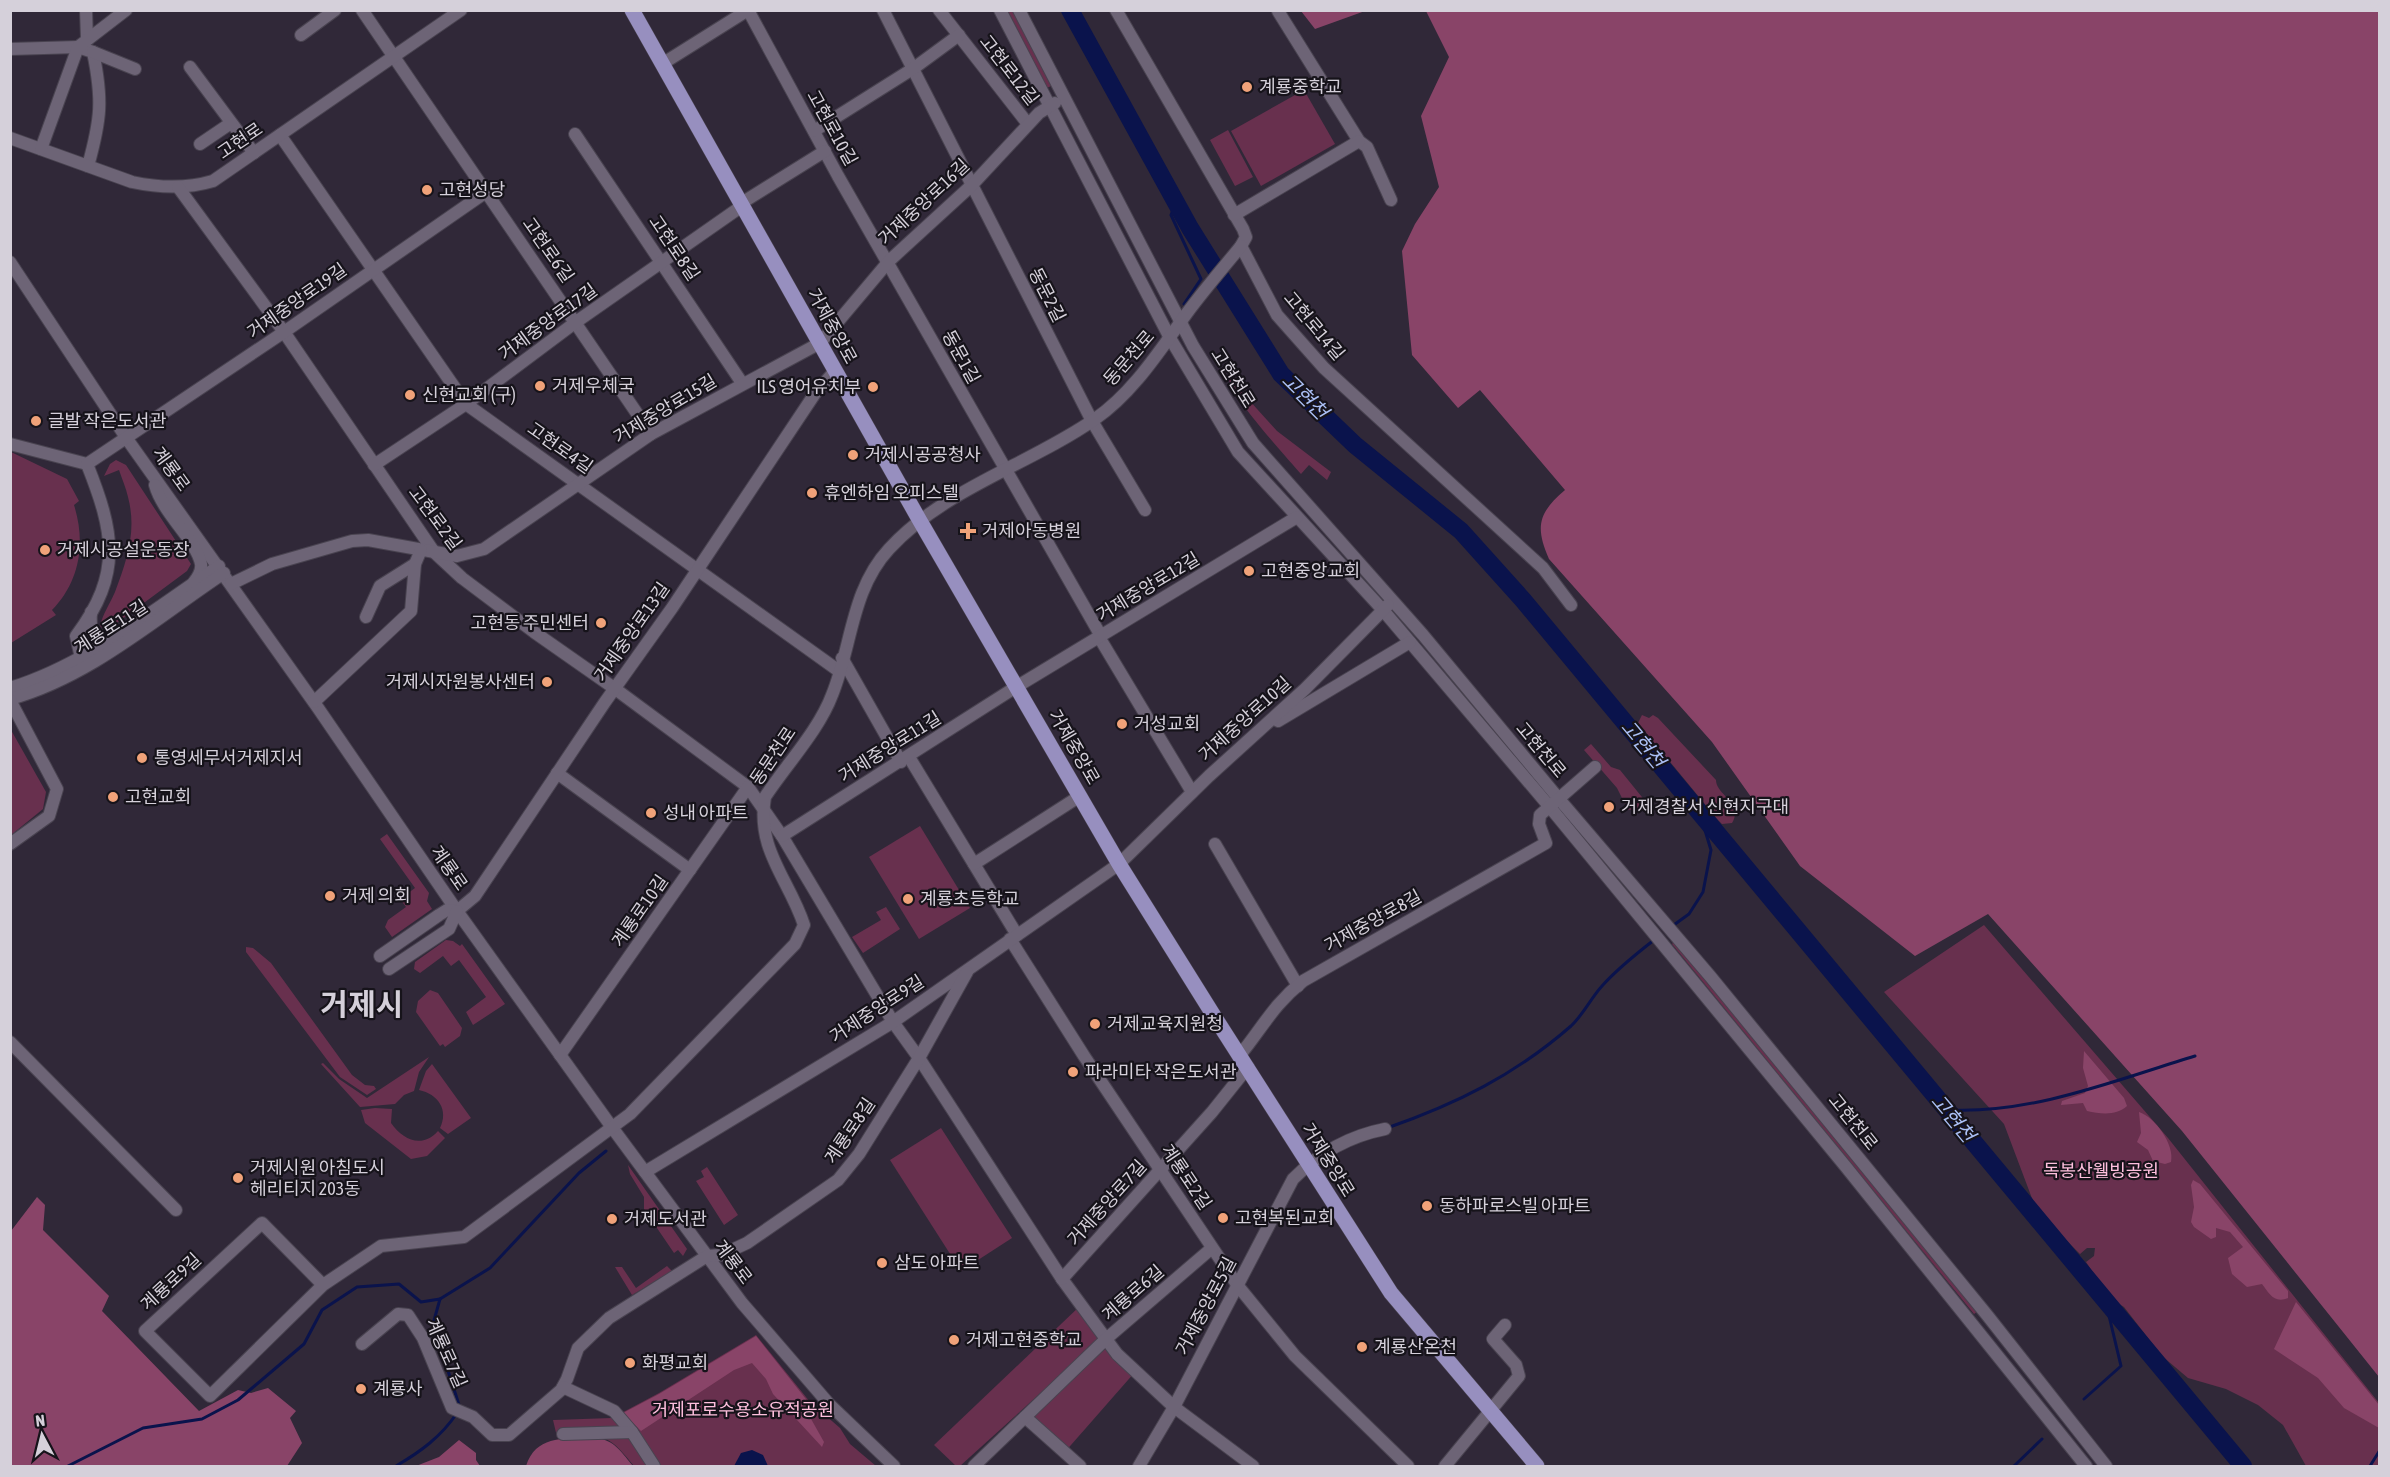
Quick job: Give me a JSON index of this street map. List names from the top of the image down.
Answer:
{
  "streets": {
    "main road": ["거제중앙로"],
    "street": [
      "고현로12길",
      "고현로10길",
      "고현로",
      "거제중앙로16길",
      "고현로8길",
      "고현로6길",
      "동문2길",
      "거제중앙로19길",
      "거제중앙로17길",
      "고현로14길",
      "동문1길",
      "동문천로",
      "고현천로",
      "거제중앙로15길",
      "고현로4길",
      "계룡로",
      "고현로2길",
      "거제중앙로12길",
      "계룡로11길",
      "거제중앙로13길",
      "거제중앙로10길",
      "거제중앙로11길",
      "계룡로10길",
      "거제중앙로8길",
      "거제중앙로9길",
      "계룡로8길",
      "계룡로2길",
      "거제중앙로7길",
      "계룡로9길",
      "계룡로6길",
      "거제중앙로5길",
      "계룡로7길"
    ]
  },
  "crossings": [
    ["고현로12길", "거제중앙로16길"],
    ["고현로10길", "거제중앙로16길"],
    ["고현로10길", "거제중앙로17길"],
    ["고현로10길", "동문1길"],
    ["고현로", "고현로6길"],
    ["고현로", "고현로4길"],
    ["고현로", "고현로2길"],
    ["거제중앙로16길", "동문2길"],
    ["거제중앙로16길", "거제중앙로"],
    ["거제중앙로16길", "동문1길"],
    ["거제중앙로16길", "고현천로"],
    ["거제중앙로16길", "거제중앙로15길"],
    ["고현로8길", "거제중앙로17길"],
    ["고현로8길", "거제중앙로15길"],
    ["고현로6길", "거제중앙로19길"],
    ["고현로6길", "거제중앙로17길"],
    ["고현로6길", "거제중앙로15길"],
    ["동문2길", "동문천로"],
    ["거제중앙로19길", "고현로4길"],
    ["거제중앙로19길", "계룡로"],
    ["거제중앙로19길", "고현로2길"],
    ["거제중앙로17길", "거제중앙로"],
    ["거제중앙로17길", "고현로4길"],
    ["거제중앙로17길", "고현로2길"],
    ["거제중앙로", "동문천로"],
    ["거제중앙로", "거제중앙로15길"],
    ["거제중앙로", "거제중앙로12길"],
    ["거제중앙로", "거제중앙로13길"],
    ["거제중앙로", "거제중앙로10길"],
    ["거제중앙로", "거제중앙로11길"],
    ["거제중앙로", "거제중앙로8길"],
    ["거제중앙로", "거제중앙로9길"],
    ["거제중앙로", "거제중앙로7길"],
    ["거제중앙로", "거제중앙로5길"],
    ["고현로14길", "동문천로"],
    ["동문1길", "동문천로"],
    ["동문천로", "고현천로"],
    ["동문천로", "고현로4길"],
    ["동문천로", "계룡로"],
    ["동문천로", "고현로2길"],
    ["동문천로", "계룡로2길"],
    ["동문천로", "계룡로9길"],
    ["고현천로", "거제중앙로12길"],
    ["고현천로", "거제중앙로10길"],
    ["고현천로", "거제중앙로8길"],
    ["거제중앙로15길", "고현로4길"],
    ["거제중앙로15길", "계룡로"],
    ["거제중앙로15길", "고현로2길"],
    ["거제중앙로15길", "계룡로11길"],
    ["고현로4길", "거제중앙로13길"],
    ["계룡로", "계룡로11길"],
    ["계룡로", "거제중앙로13길"],
    ["계룡로", "계룡로10길"],
    ["계룡로", "거제중앙로9길"],
    ["계룡로", "계룡로8길"],
    ["계룡로", "계룡로9길"],
    ["계룡로", "계룡로7길"],
    ["고현로2길", "거제중앙로13길"],
    ["고현로2길", "거제중앙로11길"],
    ["고현로2길", "계룡로10길"],
    ["고현로2길", "거제중앙로9길"],
    ["고현로2길", "계룡로8길"],
    ["고현로2길", "거제중앙로7길"],
    ["고현로2길", "계룡로6길"],
    ["고현로2길", "거제중앙로5길"],
    ["거제중앙로12길", "거제중앙로11길"],
    ["거제중앙로10길", "거제중앙로9길"],
    ["거제중앙로11길", "계룡로2길"],
    ["거제중앙로8길", "거제중앙로7길"],
    ["거제중앙로9길", "계룡로8길"],
    ["거제중앙로9길", "계룡로2길"],
    ["계룡로8길", "계룡로7길"],
    ["계룡로2길", "거제중앙로7길"],
    ["계룡로2길", "계룡로6길"],
    ["계룡로2길", "거제중앙로5길"]
  ],
  "districts": ["거제시"],
  "water": ["고현천"],
  "parks": ["독봉산웰빙공원", "거제포로수용소유적공원"],
  "places": {
    "other": [
      "계룡중학교",
      "고현성당",
      "거제우체국",
      "ILS 영어유치부",
      "신현교회 (구)",
      "글발 작은도서관",
      "거제시공공청사",
      "휴엔하임 오피스텔",
      "거제시공설운동장",
      "고현중앙교회",
      "고현동 주민센터",
      "거제시자원봉사센터",
      "거성교회",
      "통영세무서거제지서",
      "고현교회",
      "거제경찰서 신현지구대",
      "성내 아파트",
      "거제 의회",
      "계룡초등학교",
      "거제교육지원청",
      "파라미타 작은도서관",
      "거제시원 아침도시 헤리티지 203동",
      "동하파로스빌 아파트",
      "고현복된교회",
      "거제도서관",
      "삼도 아파트",
      "거제고현중학교",
      "계룡산온천",
      "화평교회",
      "계룡사"
    ],
    "health": ["거제아동병원"]
  },
  "north": "top"
}
